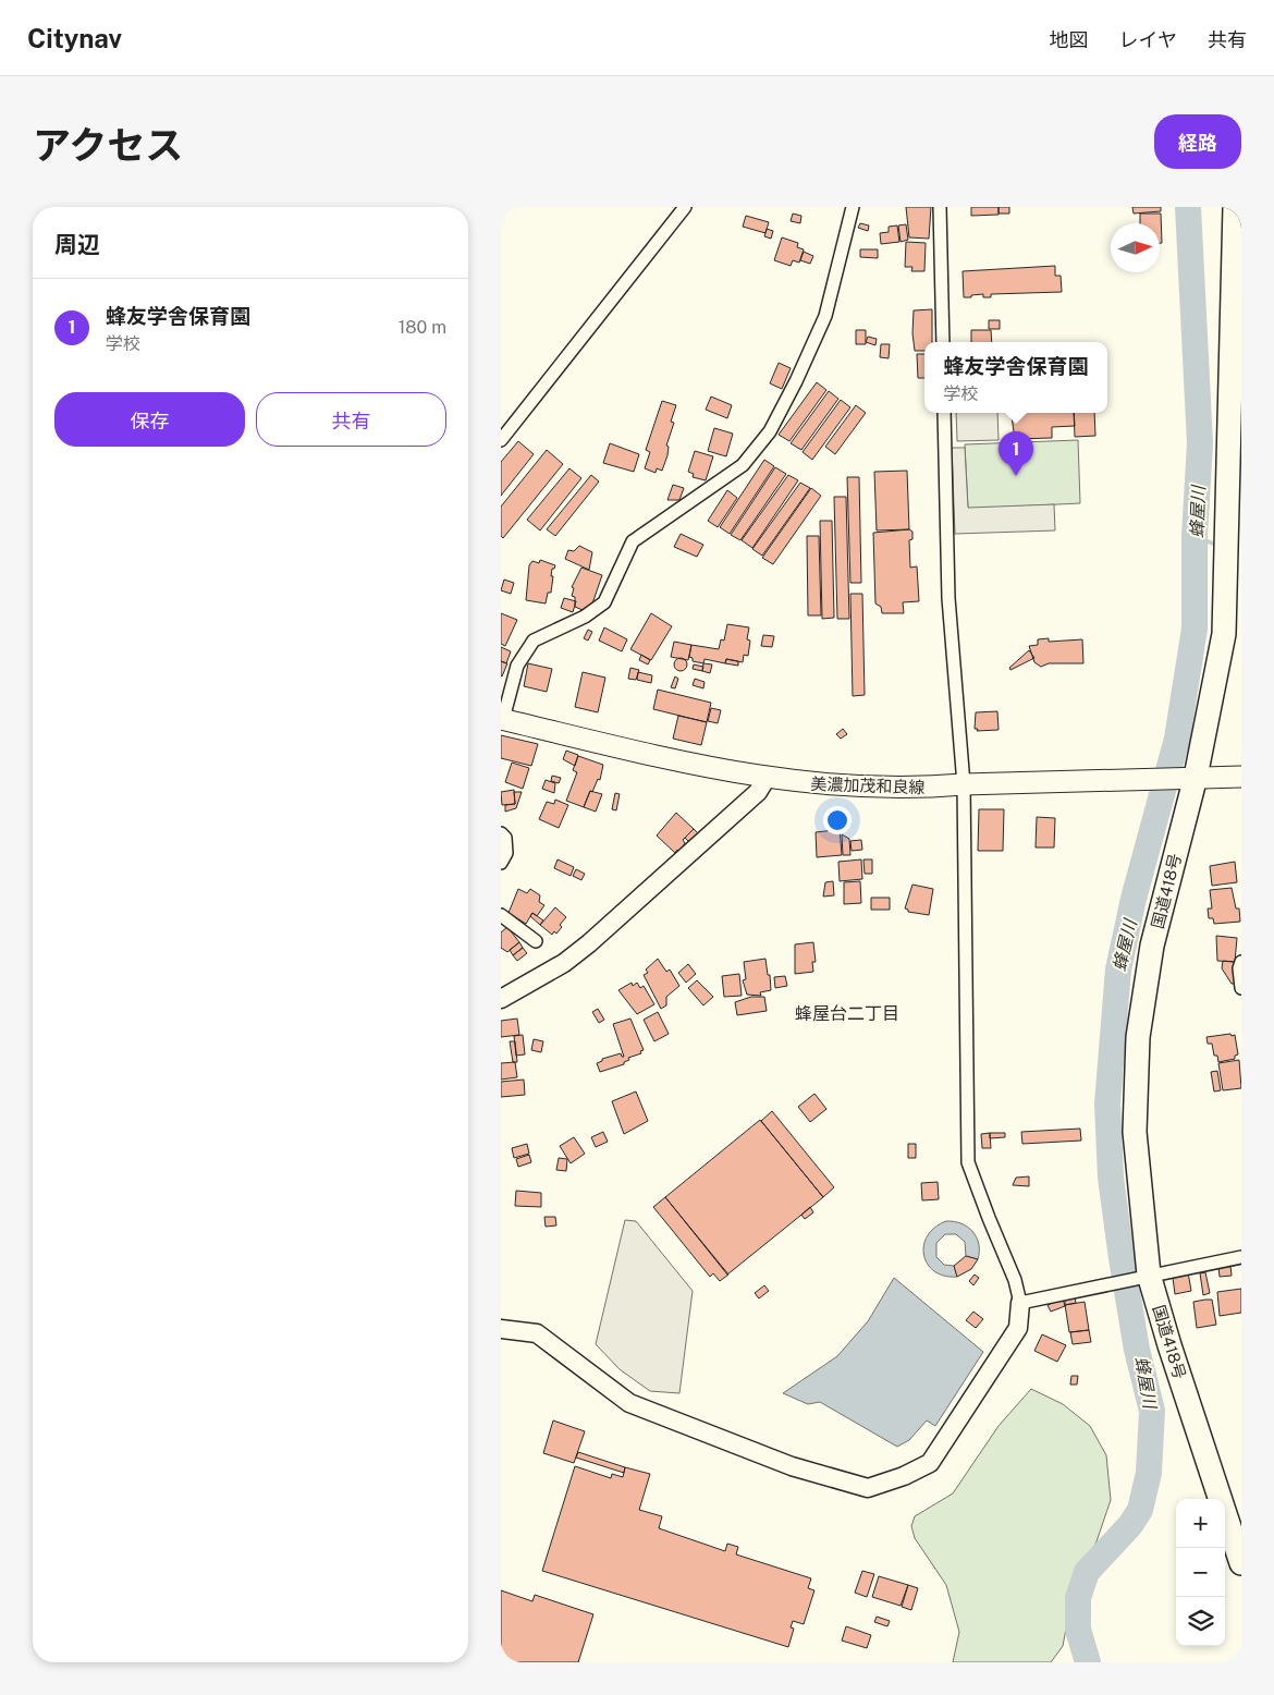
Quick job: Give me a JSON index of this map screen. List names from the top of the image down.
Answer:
{
  "streets": {
    "highway": ["国道418号"],
    "main road": ["美濃加茂和良線"]
  },
  "crossings": [
    ["美濃加茂和良線", "国道418号"]
  ],
  "districts": ["蜂屋台二丁目"],
  "water": ["蜂屋川"],
  "north": "right",
  "page": {
    "header": "Citynav",
    "nav": ["地図", "レイヤ", "共有"],
    "title": "アクセス",
    "buttons": [
      "経路",
      ["保存", "共有"]
    ],
    "heading": "周辺",
    "list": [
      {
        "mark": "1",
        "name": "蜂友学舎保育園",
        "note": "学校",
        "value": "180 m"
      }
    ],
    "popup": ["蜂友学舎保育園", "学校"],
    "pins": "1",
    "map_buttons": ["+", "−"]
  }
}
